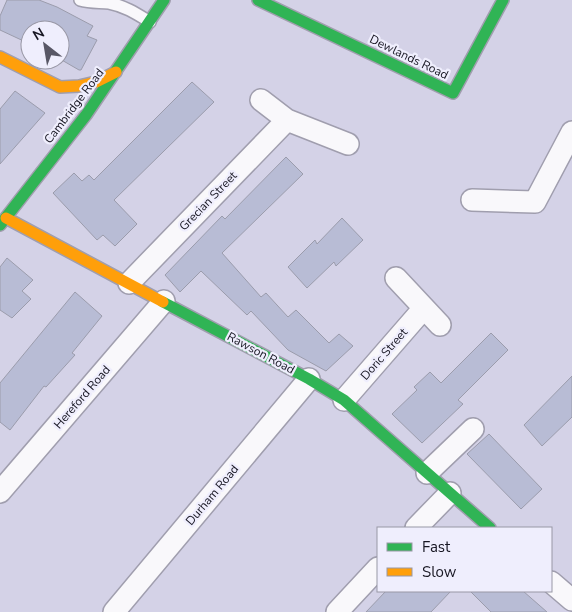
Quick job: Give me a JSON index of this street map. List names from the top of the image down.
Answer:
{
  "streets": {
    "street": [
      "Dewlands Road",
      "Cambridge Road",
      "Grecian Street",
      "Rawson Road",
      "Doric Street",
      "Hereford Road",
      "Durham Road"
    ]
  },
  "crossings": [
    ["Cambridge Road", "Rawson Road"],
    ["Grecian Street", "Rawson Road"],
    ["Rawson Road", "Doric Street"],
    ["Rawson Road", "Hereford Road"],
    ["Rawson Road", "Durham Road"]
  ],
  "legend": ["Fast", "Slow"],
  "north": "top left"
}
